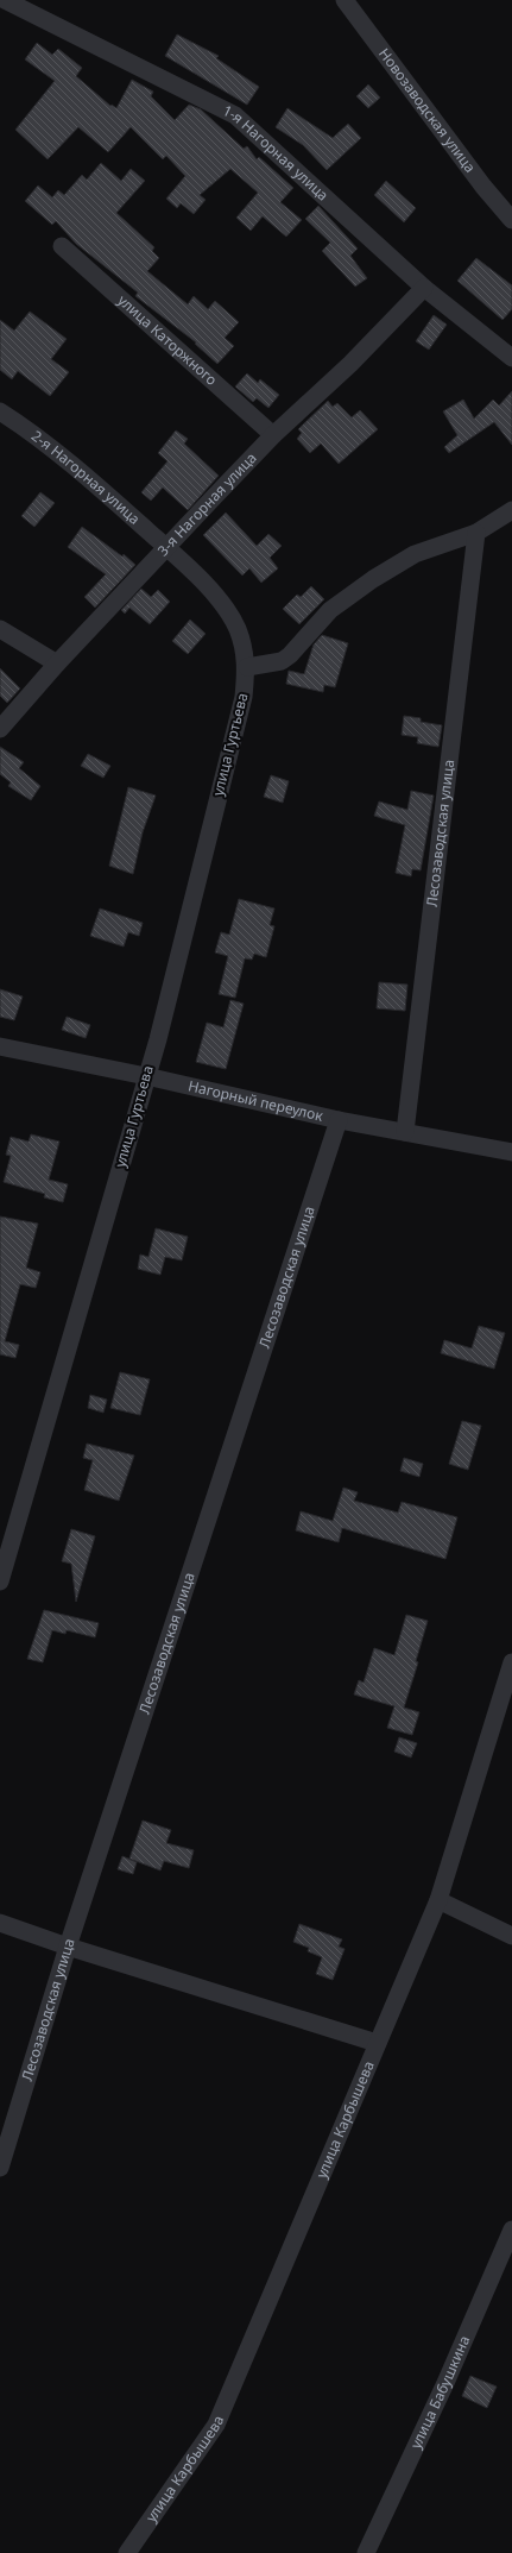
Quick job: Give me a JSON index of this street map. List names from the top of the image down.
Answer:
{
  "streets": {
    "street": [
      "Новозаводская улица",
      "1-я Нагорная улица",
      "улица Каторжного",
      "2-я Нагорная улица",
      "3-я Нагорная улица",
      "улица Гуртьева",
      "Лесозаводская улица",
      "Нагорный переулок",
      "улица Карбышева",
      "улица Бабушкина"
    ]
  },
  "crossings": [
    ["1-я Нагорная улица", "3-я Нагорная улица"],
    ["улица Каторжного", "3-я Нагорная улица"],
    ["2-я Нагорная улица", "3-я Нагорная улица"],
    ["2-я Нагорная улица", "улица Гуртьева"],
    ["улица Гуртьева", "Нагорный переулок"],
    ["Лесозаводская улица", "Нагорный переулок"]
  ]
}
